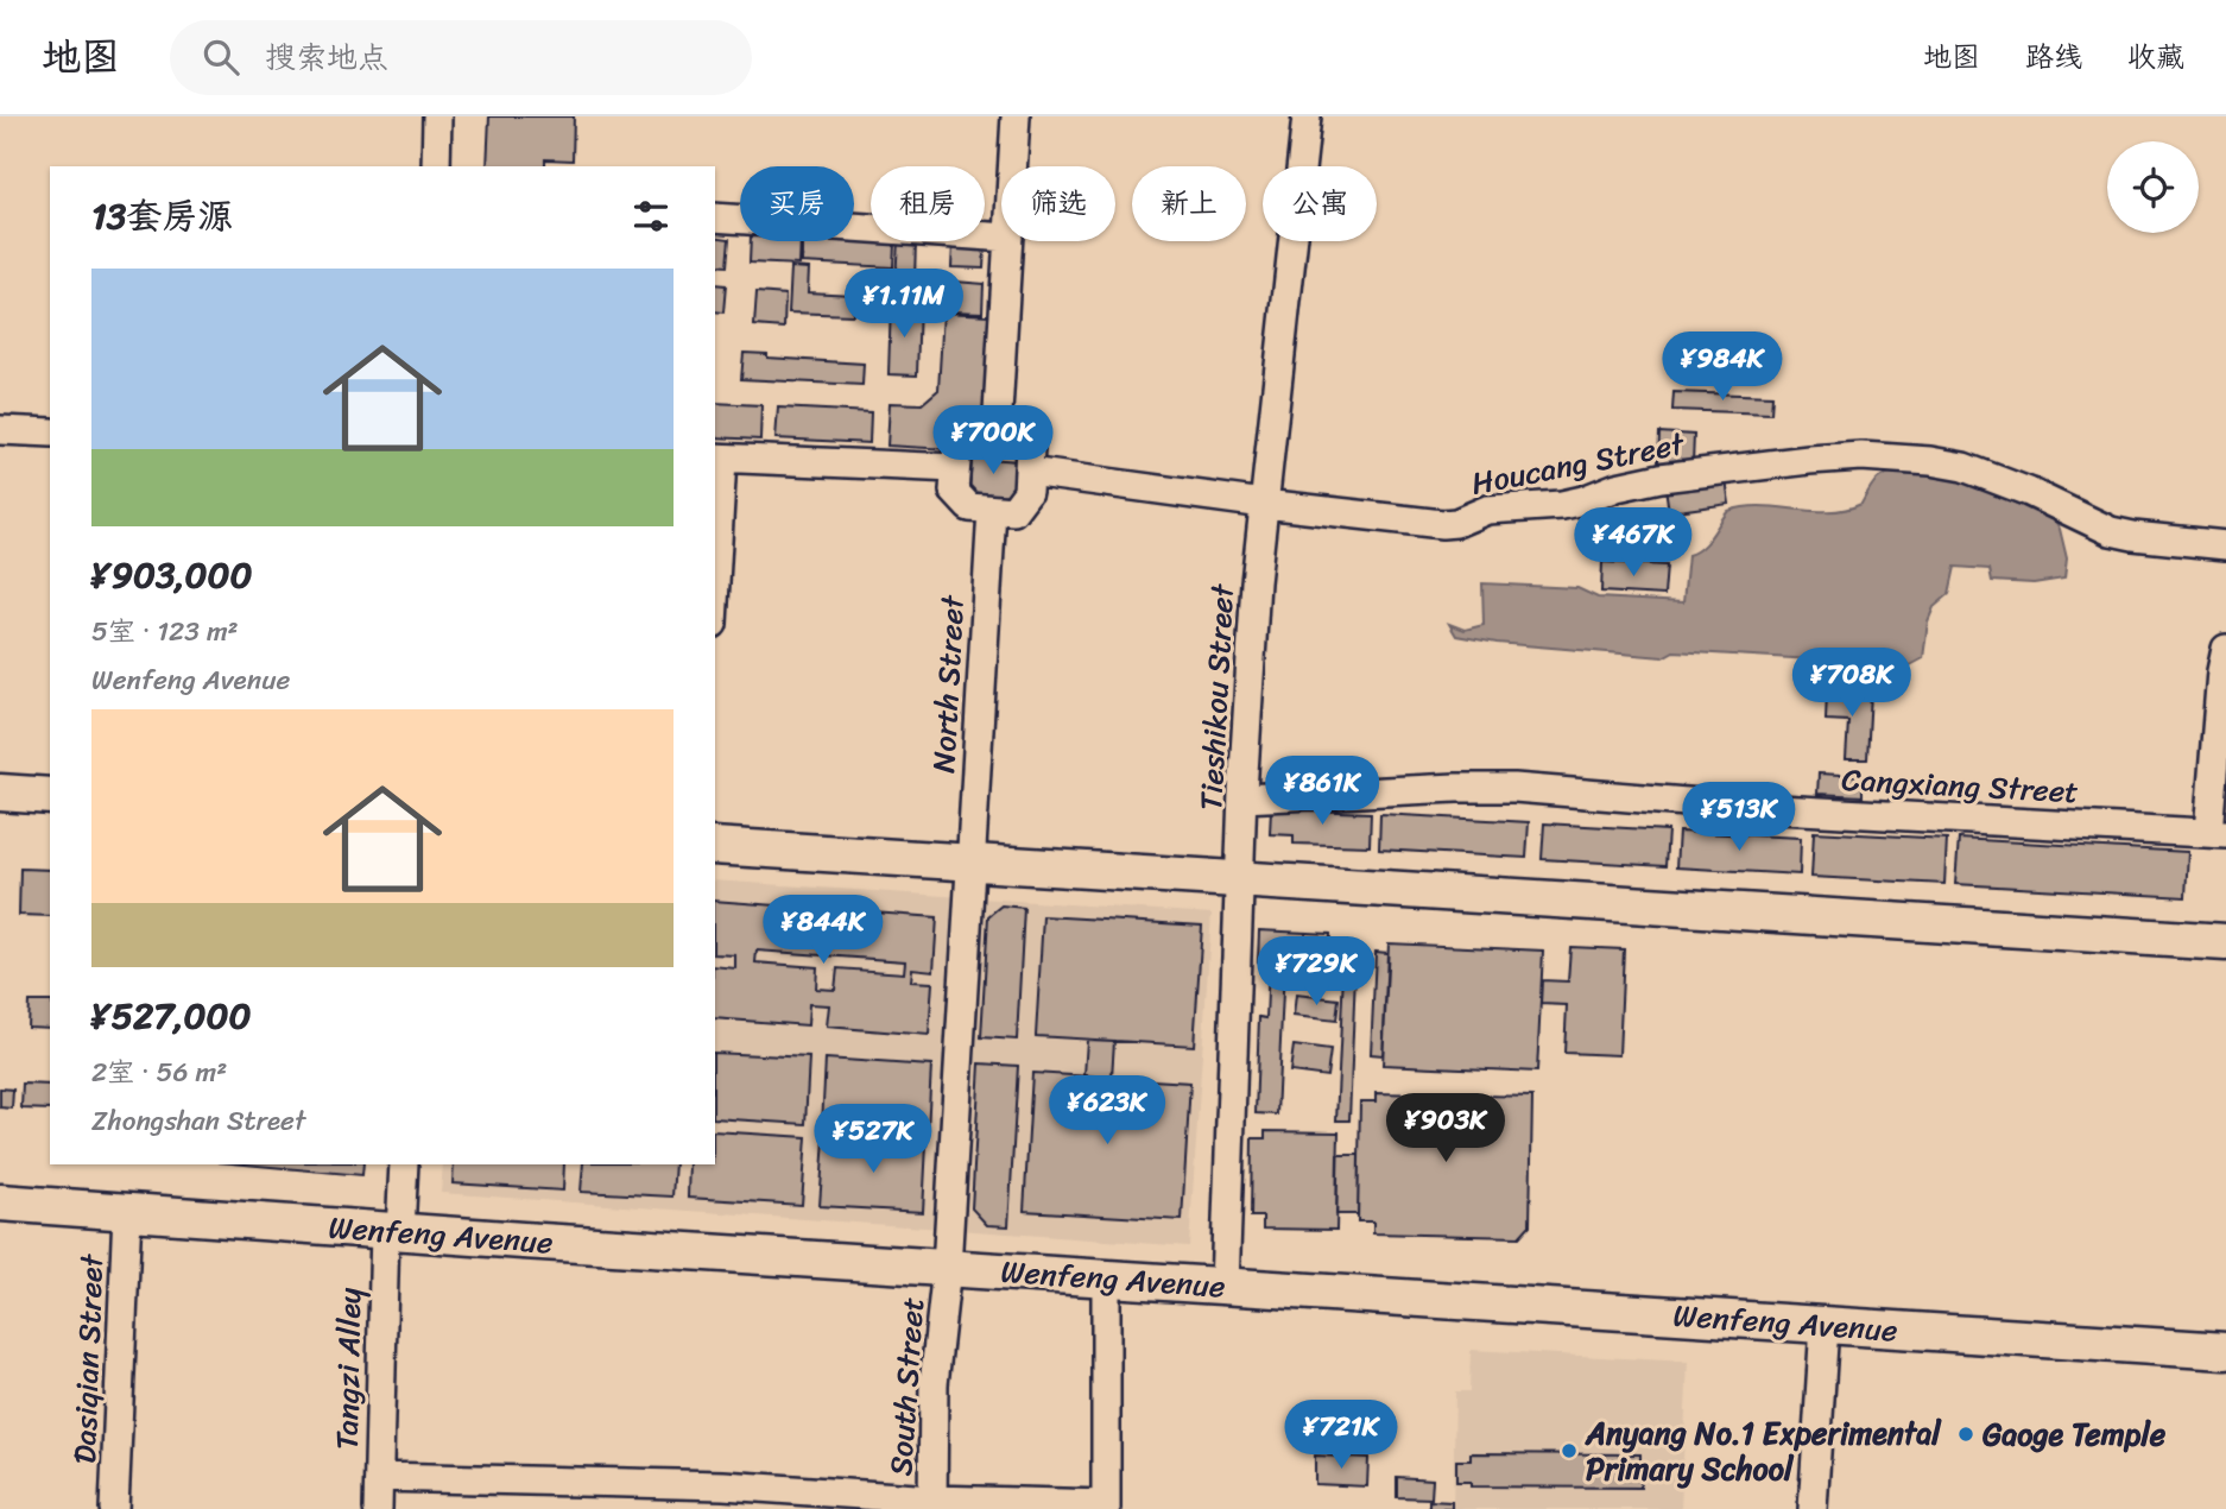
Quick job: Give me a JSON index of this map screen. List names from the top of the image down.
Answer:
{
  "streets": {
    "main road": ["Wenfeng Avenue"],
    "street": [
      "Houcang Street",
      "North Street",
      "Tieshikou Street",
      "Cangxiang Street",
      "Dasiqian Street",
      "Tangzi Alley",
      "South Street"
    ]
  },
  "crossings": [
    ["Houcang Street", "North Street"],
    ["Houcang Street", "Tieshikou Street"],
    ["North Street", "Wenfeng Avenue"],
    ["North Street", "South Street"],
    ["Tieshikou Street", "Cangxiang Street"],
    ["Tieshikou Street", "Wenfeng Avenue"],
    ["Wenfeng Avenue", "Dasiqian Street"],
    ["Wenfeng Avenue", "Tangzi Alley"],
    ["Wenfeng Avenue", "South Street"]
  ],
  "places": ["Gaoge Temple", "Anyang No.1 Experimental Primary School"],
  "page": {
    "header": "地图",
    "search": "搜索地点",
    "nav": ["地图", "路线", "收藏"],
    "chip": [
      "买房",
      "租房",
      "筛选",
      "新上",
      "公寓"
    ],
    "heading": "13套房源",
    "list": [
      {
        "name": "¥903,000",
        "note": "5室 · 123 m² · Wenfeng Avenue"
      },
      {
        "name": "¥527,000",
        "note": "2室 · 56 m² · Zhongshan Street"
      }
    ],
    "price": [
      "¥1.11M",
      "¥984K",
      "¥700K",
      "¥467K",
      "¥708K",
      "¥861K",
      "¥513K",
      "¥844K",
      "¥729K",
      "¥623K",
      "¥903K",
      "¥527K",
      "¥721K"
    ]
  }
}
